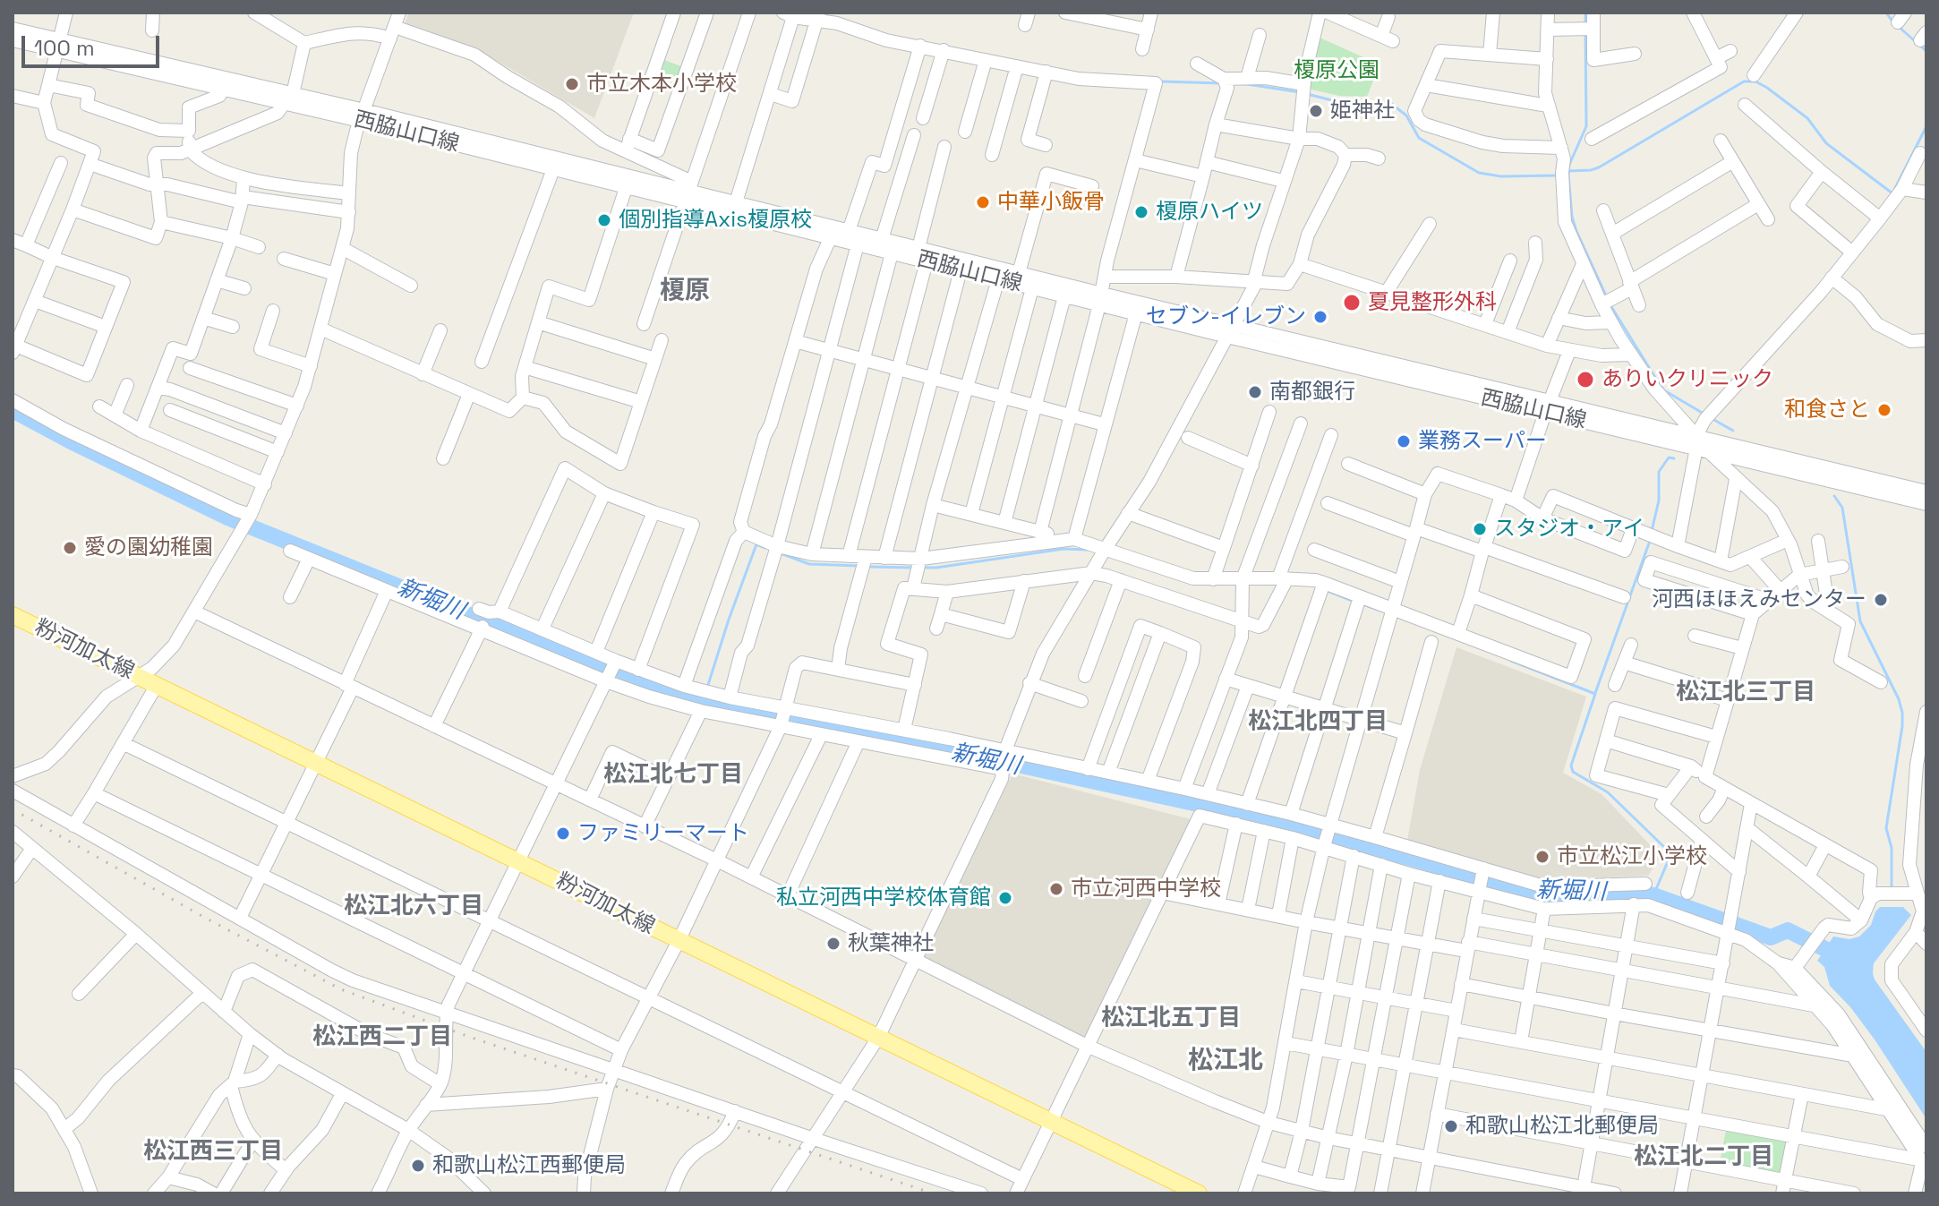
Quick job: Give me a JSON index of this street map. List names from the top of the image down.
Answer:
{
  "streets": {
    "main road": ["粉河加太線"],
    "street": ["西脇山口線"]
  },
  "districts": [
    "榎原",
    "松江北三丁目",
    "松江北四丁目",
    "松江北七丁目",
    "松江北六丁目",
    "松江北五丁目",
    "松江西二丁目",
    "松江北",
    "松江西三丁目",
    "松江北二丁目"
  ],
  "water": ["新堀川"],
  "parks": ["榎原公園"],
  "places": [
    "市立木本小学校",
    "姫神社",
    "中華小飯骨",
    "榎原ハイツ",
    "個別指導Axis榎原校",
    "夏見整形外科",
    "セブン-イレブン",
    "ありいクリニック",
    "南都銀行",
    "和食さと",
    "業務スーパー",
    "スタジオ・アイ",
    "愛の園幼稚園",
    "河西ほほえみセンター",
    "ファミリーマート",
    "市立松江小学校",
    "市立河西中学校",
    "私立河西中学校体育館",
    "秋葉神社",
    "和歌山松江北郵便局",
    "和歌山松江西郵便局"
  ],
  "scale_bar": "100 m"
}
